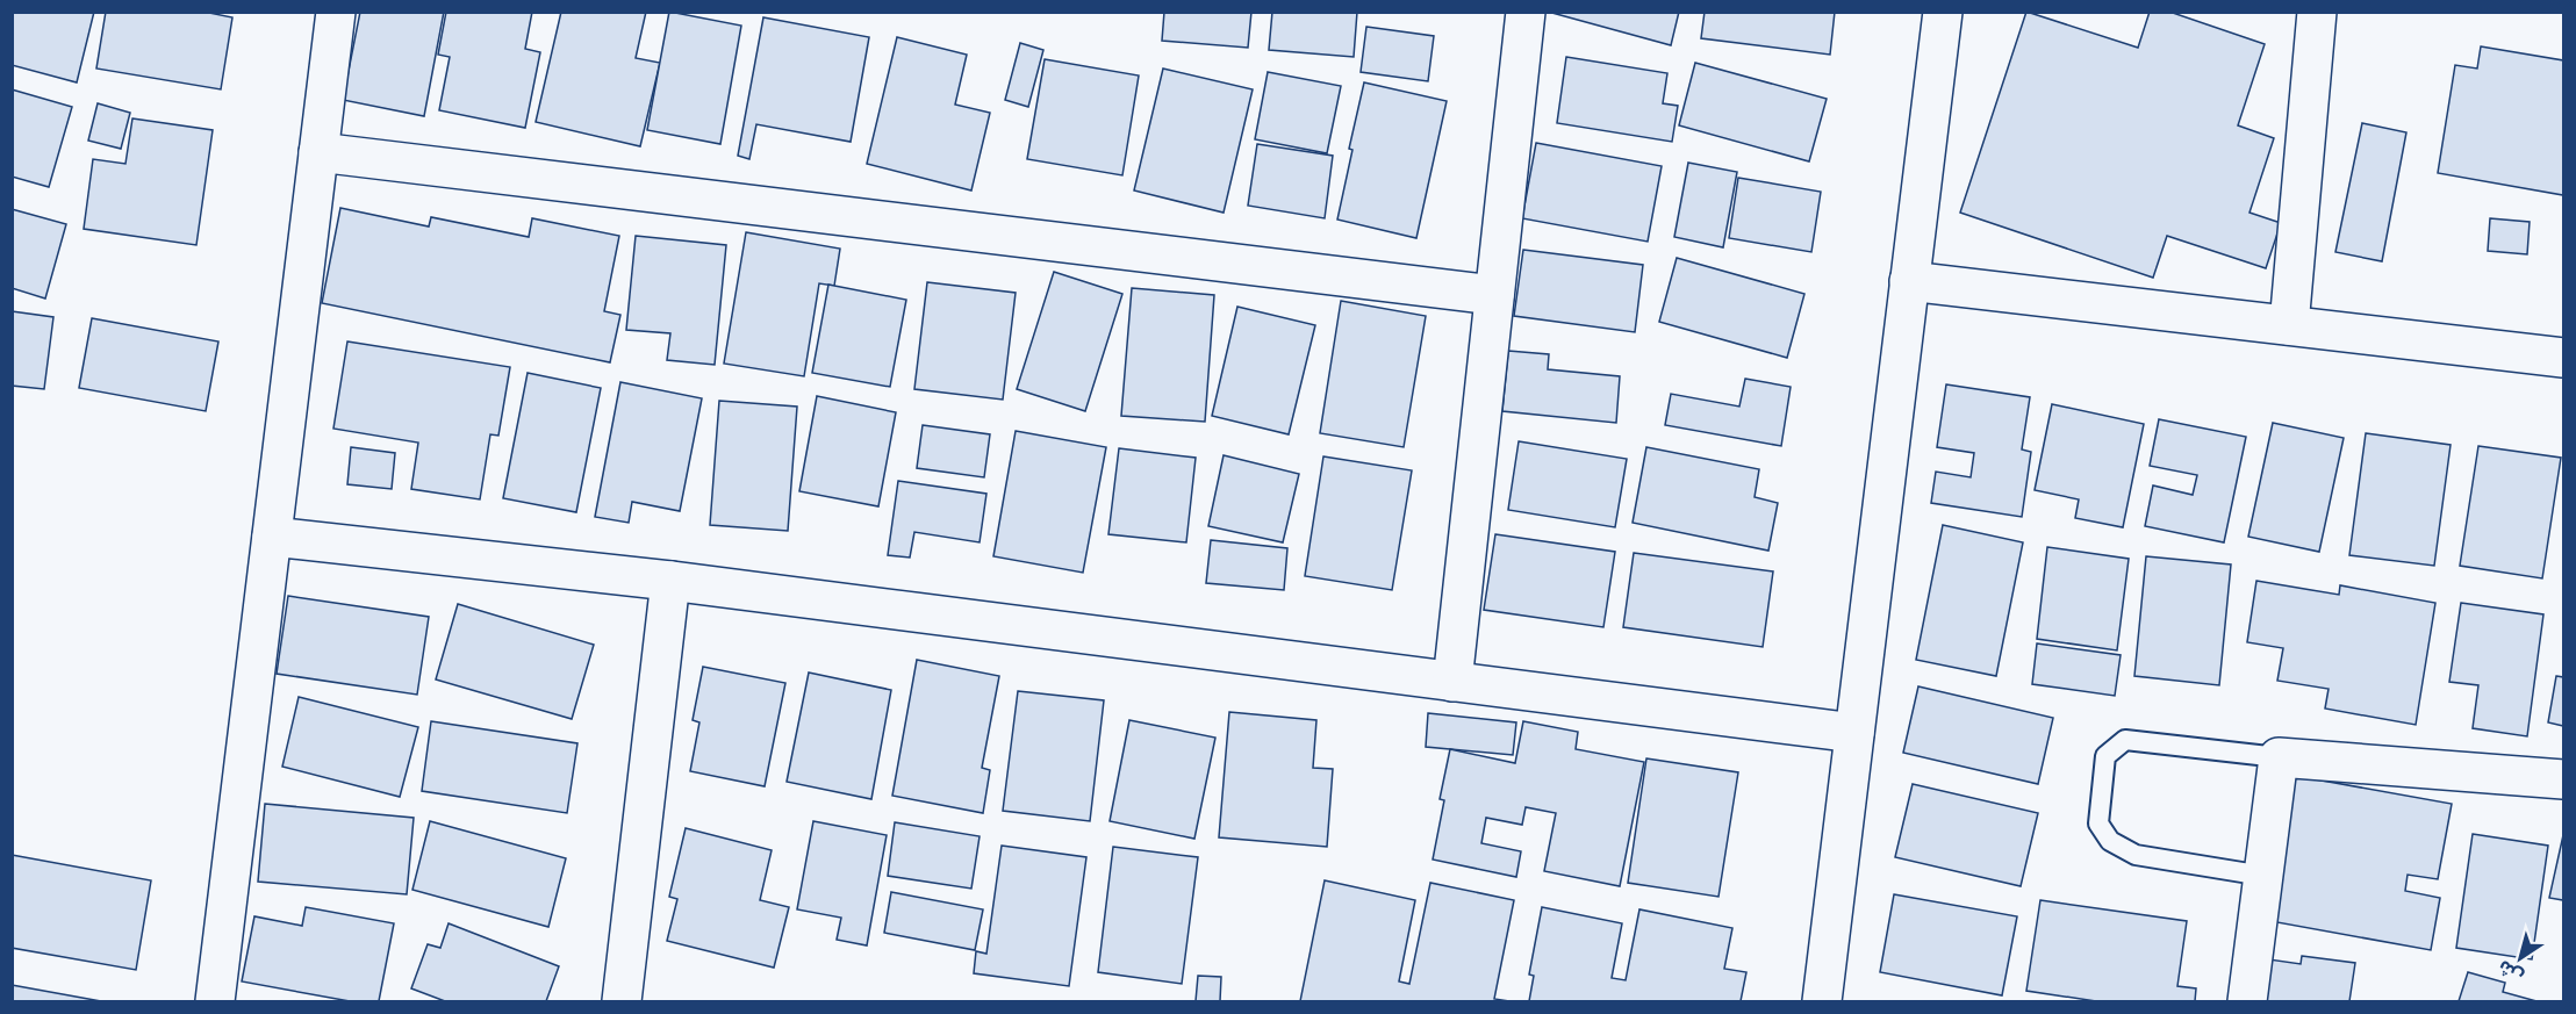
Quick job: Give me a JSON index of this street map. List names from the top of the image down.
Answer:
{
  "north": "bottom left"
}
